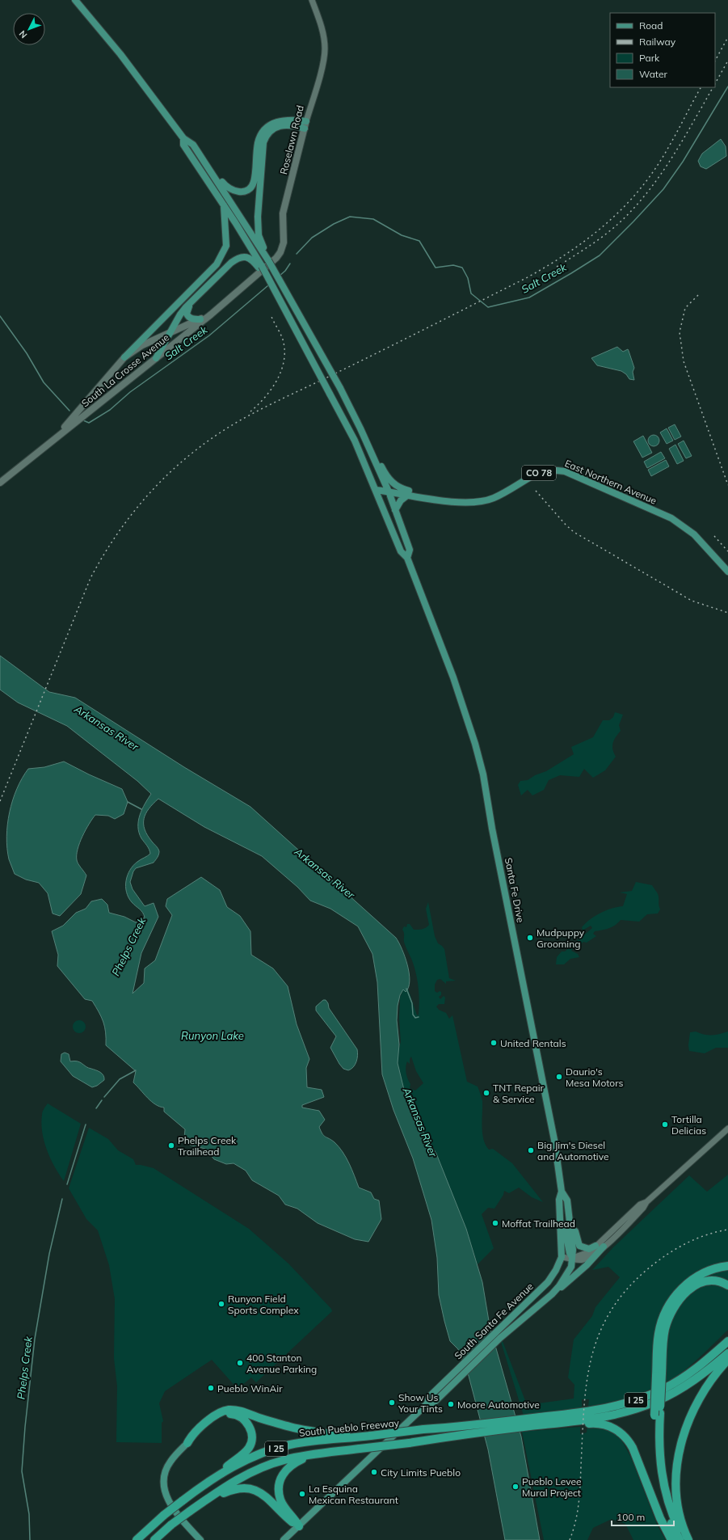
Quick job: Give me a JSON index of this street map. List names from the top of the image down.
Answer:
{
  "streets": {
    "highway": ["I 25", "South Pueblo Freeway"],
    "main road": [
      "Roselawn Road",
      "South La Crosse Avenue",
      "CO 78",
      "East Northern Avenue",
      "Santa Fe Drive",
      "South Santa Fe Avenue"
    ]
  },
  "crossings": [
    ["Roselawn Road", "South La Crosse Avenue"],
    ["Santa Fe Drive", "South Santa Fe Avenue"]
  ],
  "water": [
    "Salt Creek",
    "Arkansas River",
    "Phelps Creek",
    "Runyon Lake"
  ],
  "places": [
    "Mudpuppy Grooming",
    "United Rentals",
    "Daurio's Mesa Motors",
    "TNT Repair & Service",
    "Tortilla Delicias",
    "Phelps Creek Trailhead",
    "Big Jim's Diesel and Automotive",
    "Moffat Trailhead",
    "Runyon Field Sports Complex",
    "400 Stanton Avenue Parking",
    "Pueblo WinAir",
    "Show Us Your Tints",
    "Moore Automotive",
    "City Limits Pueblo",
    "Pueblo Levee Mural Project",
    "La Esquina Mexican Restaurant"
  ],
  "legend": [
    "Road",
    "Railway",
    "Park",
    "Water"
  ],
  "scale_bar": "100 m",
  "north": "bottom left"
}
